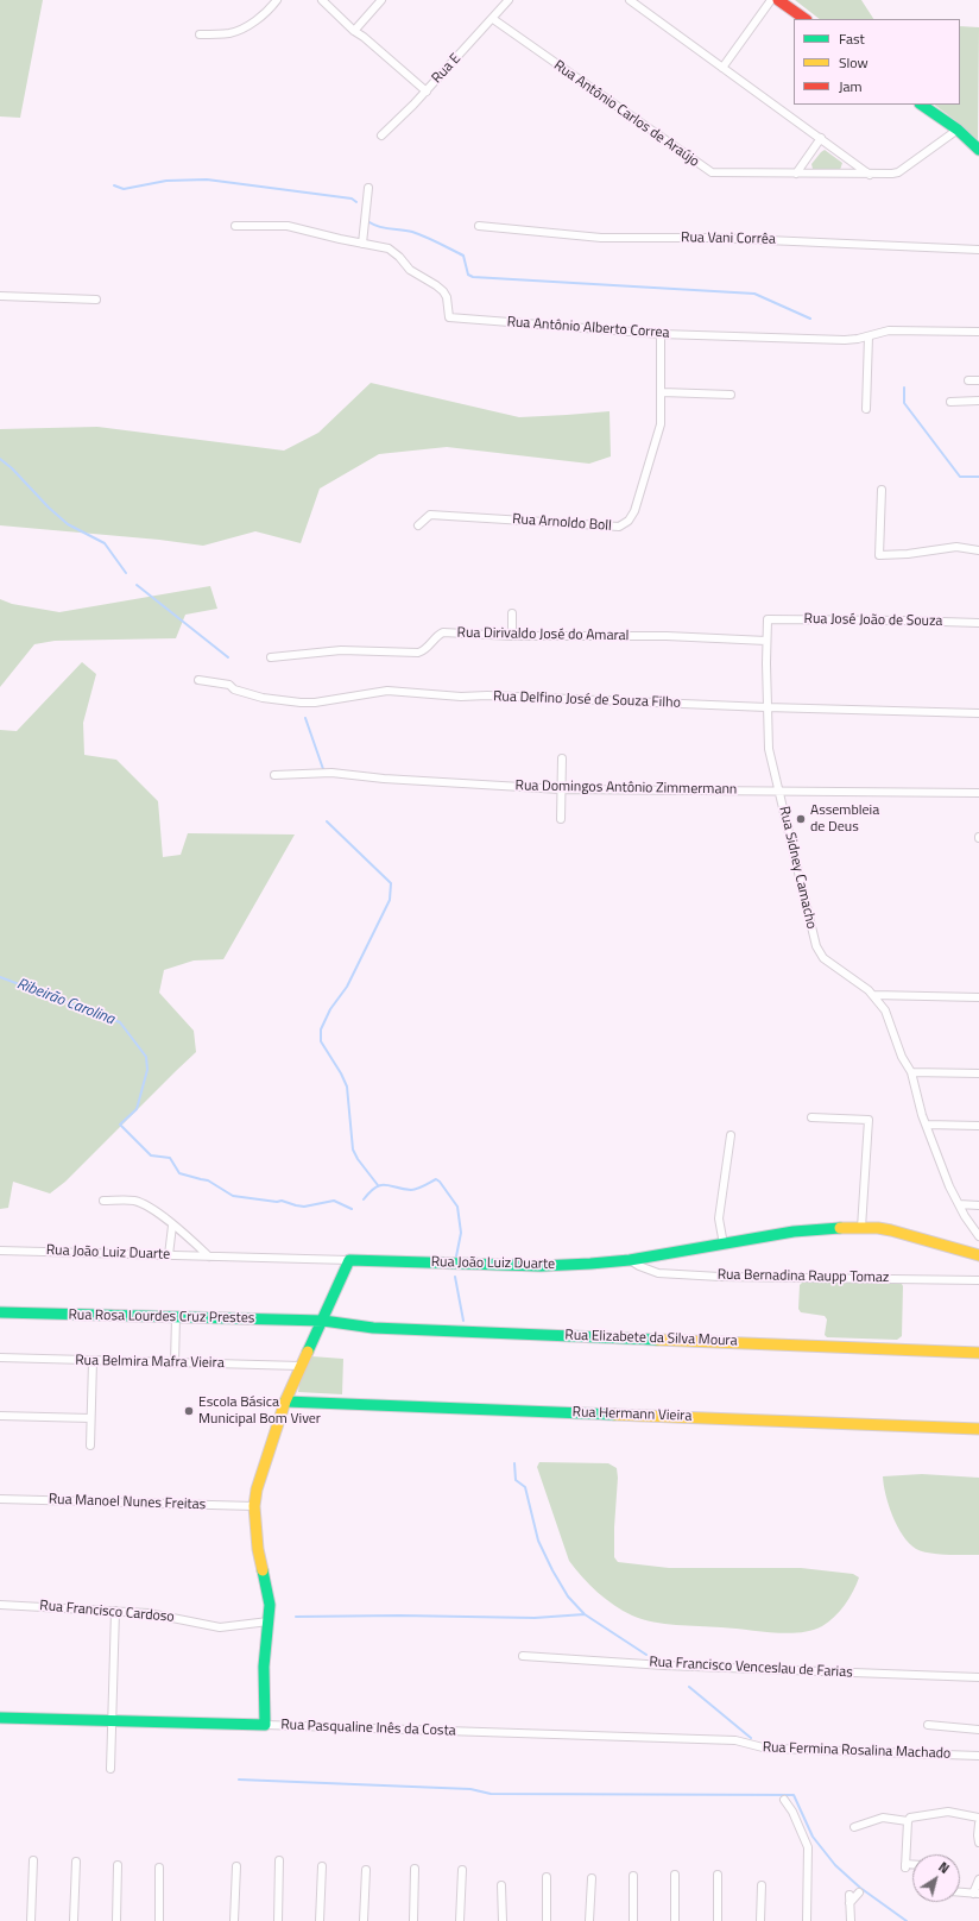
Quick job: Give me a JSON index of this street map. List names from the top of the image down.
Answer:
{
  "streets": {
    "street": [
      "Rua E",
      "Rua Antônio Carlos de Araújo",
      "Rua Vani Corrêa",
      "Rua Antônio Alberto Correa",
      "Rua Arnoldo Boll",
      "Rua José João de Souza",
      "Rua Dirivaldo José do Amaral",
      "Rua Delfino José de Souza Filho",
      "Rua Domingos Antônio Zimmermann",
      "Rua Sidney Camacho",
      "Rua João Luiz Duarte",
      "Rua Bernadina Raupp Tomaz",
      "Rua Rosa Lourdes Cruz Prestes",
      "Rua Elizabete da Silva Moura",
      "Rua Belmira Mafra Vieira",
      "Rua Hermann Vieira",
      "Rua Manoel Nunes Freitas",
      "Rua Francisco Cardoso",
      "Rua Francisco Venceslau de Farias",
      "Rua Pasqualine Inês da Costa",
      "Rua Fermina Rosalina Machado"
    ]
  },
  "crossings": [
    ["Rua E", "Rua Antônio Carlos de Araújo"],
    ["Rua Antônio Alberto Correa", "Rua Arnoldo Boll"],
    ["Rua José João de Souza", "Rua Sidney Camacho"],
    ["Rua Dirivaldo José do Amaral", "Rua Sidney Camacho"],
    ["Rua Delfino José de Souza Filho", "Rua Sidney Camacho"],
    ["Rua Domingos Antônio Zimmermann", "Rua Sidney Camacho"],
    ["Rua João Luiz Duarte", "Rua Bernadina Raupp Tomaz"],
    ["Rua Rosa Lourdes Cruz Prestes", "Rua Elizabete da Silva Moura"],
    ["Rua Pasqualine Inês da Costa", "Rua Fermina Rosalina Machado"]
  ],
  "water": ["Ribeirão Carolina"],
  "places": ["Assembleia de Deus", "Escola Básica Municipal Bom Viver"],
  "legend": ["Fast", "Slow", "Jam"],
  "north": "top right"
}
